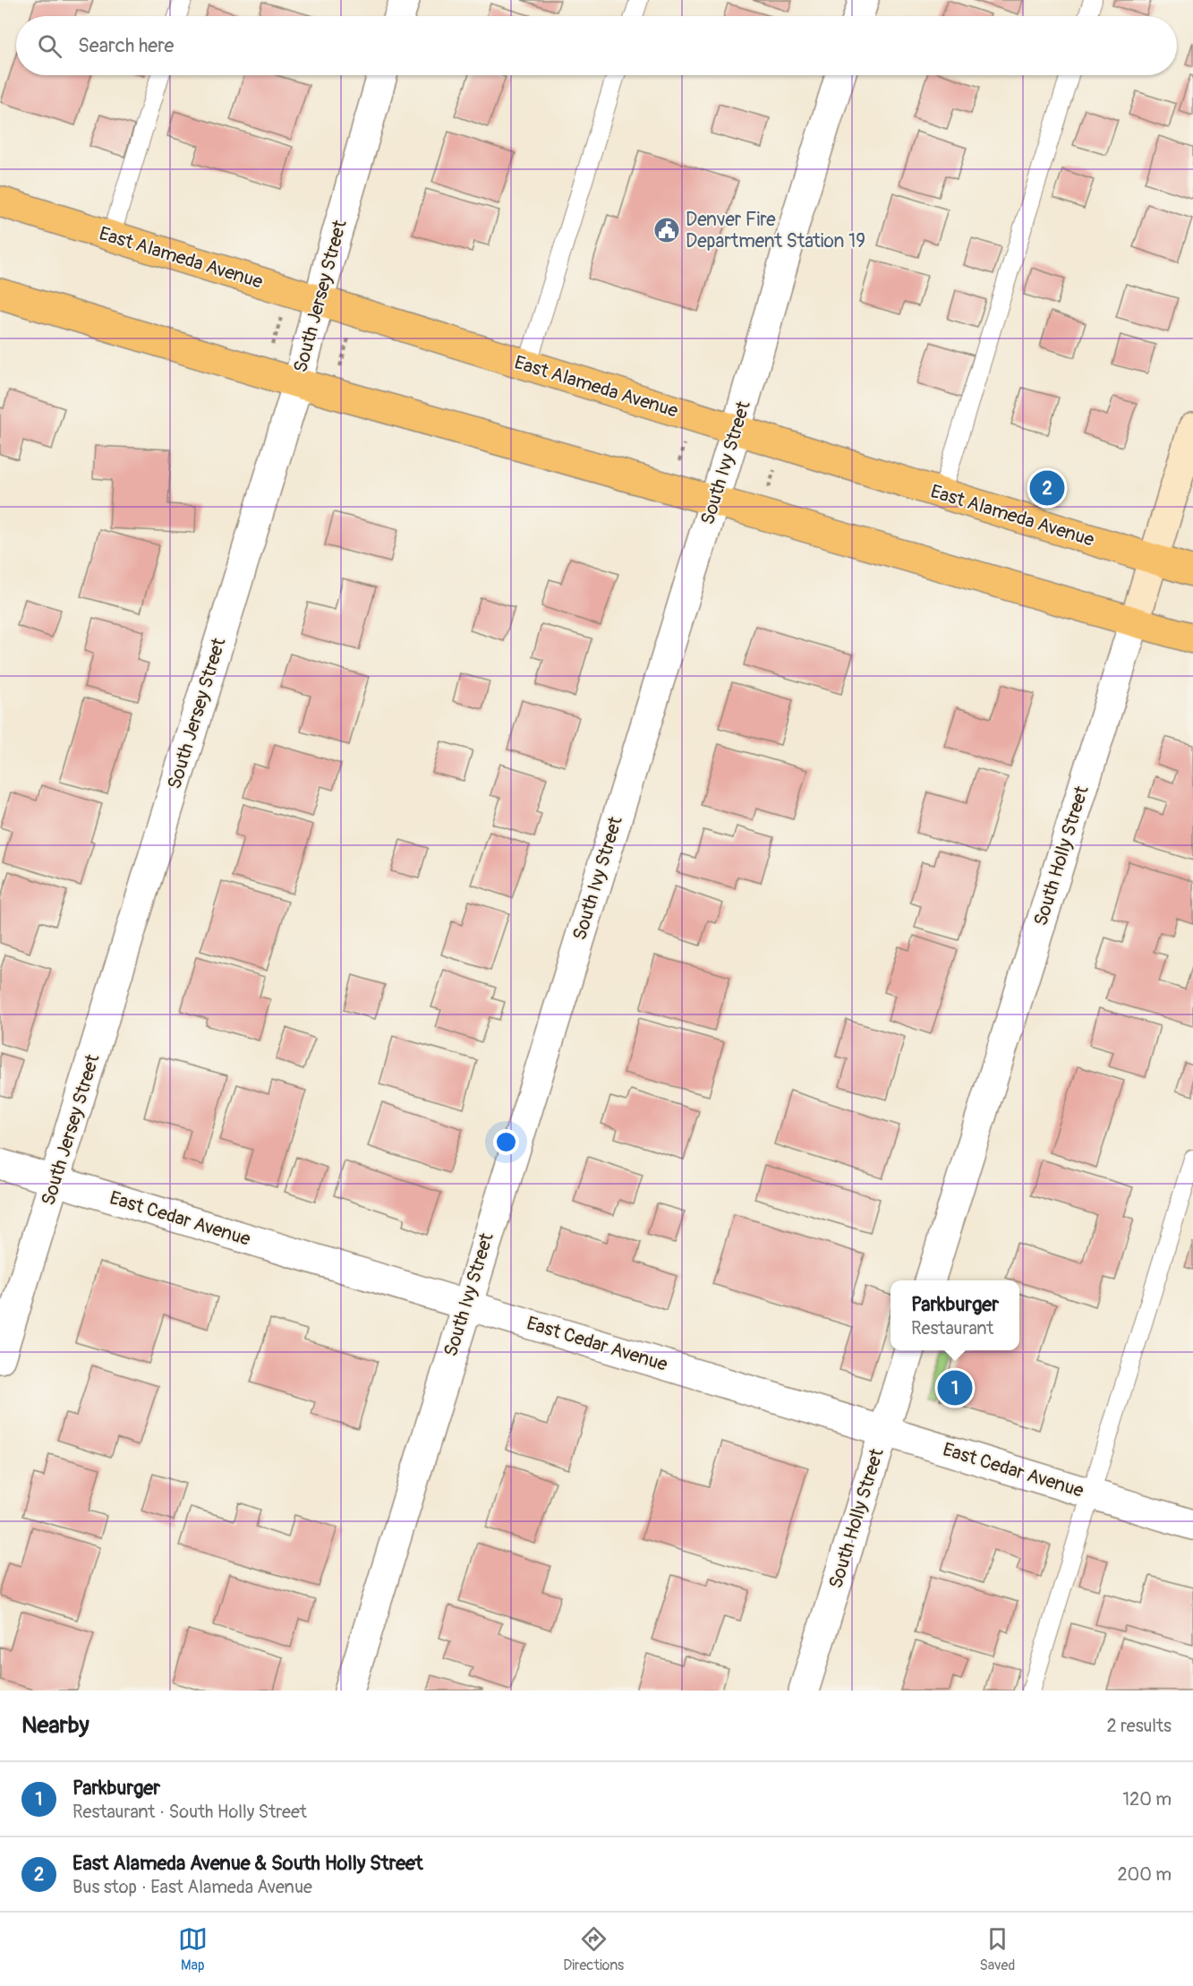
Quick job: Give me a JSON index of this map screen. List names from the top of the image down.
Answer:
{
  "streets": {
    "main road": ["East Alameda Avenue", "South Holly Street"],
    "street": ["South Jersey Street", "South Ivy Street", "East Cedar Avenue"]
  },
  "crossings": [
    ["East Alameda Avenue", "South Jersey Street"],
    ["East Alameda Avenue", "South Ivy Street"],
    ["East Alameda Avenue", "South Holly Street"],
    ["South Jersey Street", "East Cedar Avenue"],
    ["South Ivy Street", "East Cedar Avenue"],
    ["South Holly Street", "East Cedar Avenue"]
  ],
  "places": {
    "public building": ["Denver Fire Department Station 19"]
  },
  "page": {
    "search": "Search here",
    "pins": ["2", "1"],
    "popup": ["Parkburger", "Restaurant"],
    "heading": ["Nearby", "2 results"],
    "list": [
      {
        "mark": "1",
        "name": "Parkburger",
        "note": "Restaurant · South Holly Street",
        "value": "120 m"
      },
      {
        "mark": "2",
        "name": "East Alameda Avenue & South Holly Street",
        "note": "Bus stop · East Alameda Avenue",
        "value": "200 m"
      }
    ],
    "nav": ["Map", "Directions", "Saved"]
  }
}
